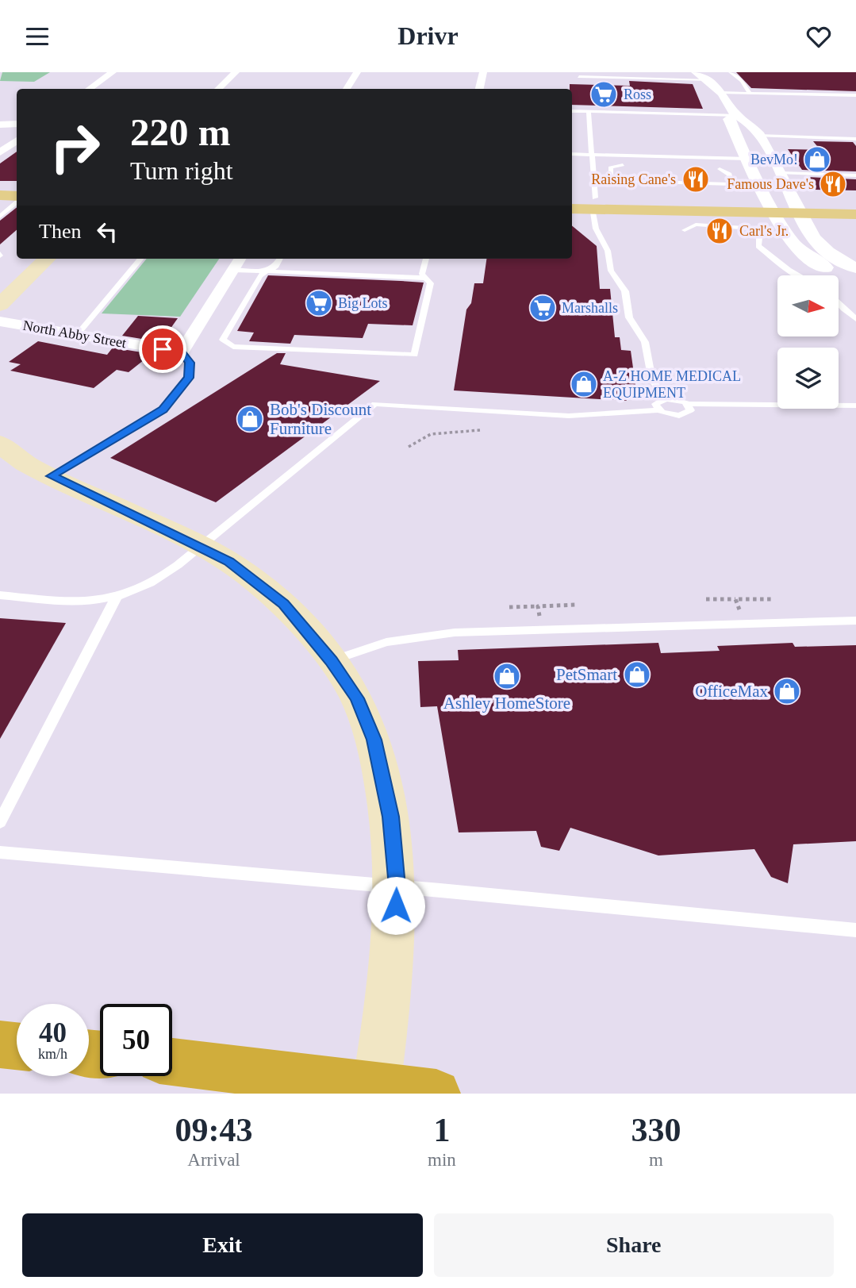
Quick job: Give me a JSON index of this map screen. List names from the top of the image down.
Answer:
{
  "streets": {
    "street": ["North Abby Street"]
  },
  "places": {
    "supermarket": ["Ross", "Big Lots", "Marshalls"],
    "shop": [
      "BevMo!",
      "A-Z HOME MEDICAL EQUIPMENT",
      "Bob's Discount Furniture",
      "PetSmart",
      "Ashley HomeStore",
      "OfficeMax"
    ],
    "restaurant": ["Raising Cane's", "Famous Dave's", "Carl's Jr."]
  },
  "north": "right",
  "page": {
    "header": "Drivr",
    "turn": ["220 m", "Turn right"],
    "then": "Then",
    "speed": "40 km/h",
    "limit": "50",
    "eta": [
      "09:43",
      "Arrival",
      "1",
      "min",
      "330",
      "m"
    ],
    "buttons": ["Exit", "Share"]
  }
}
